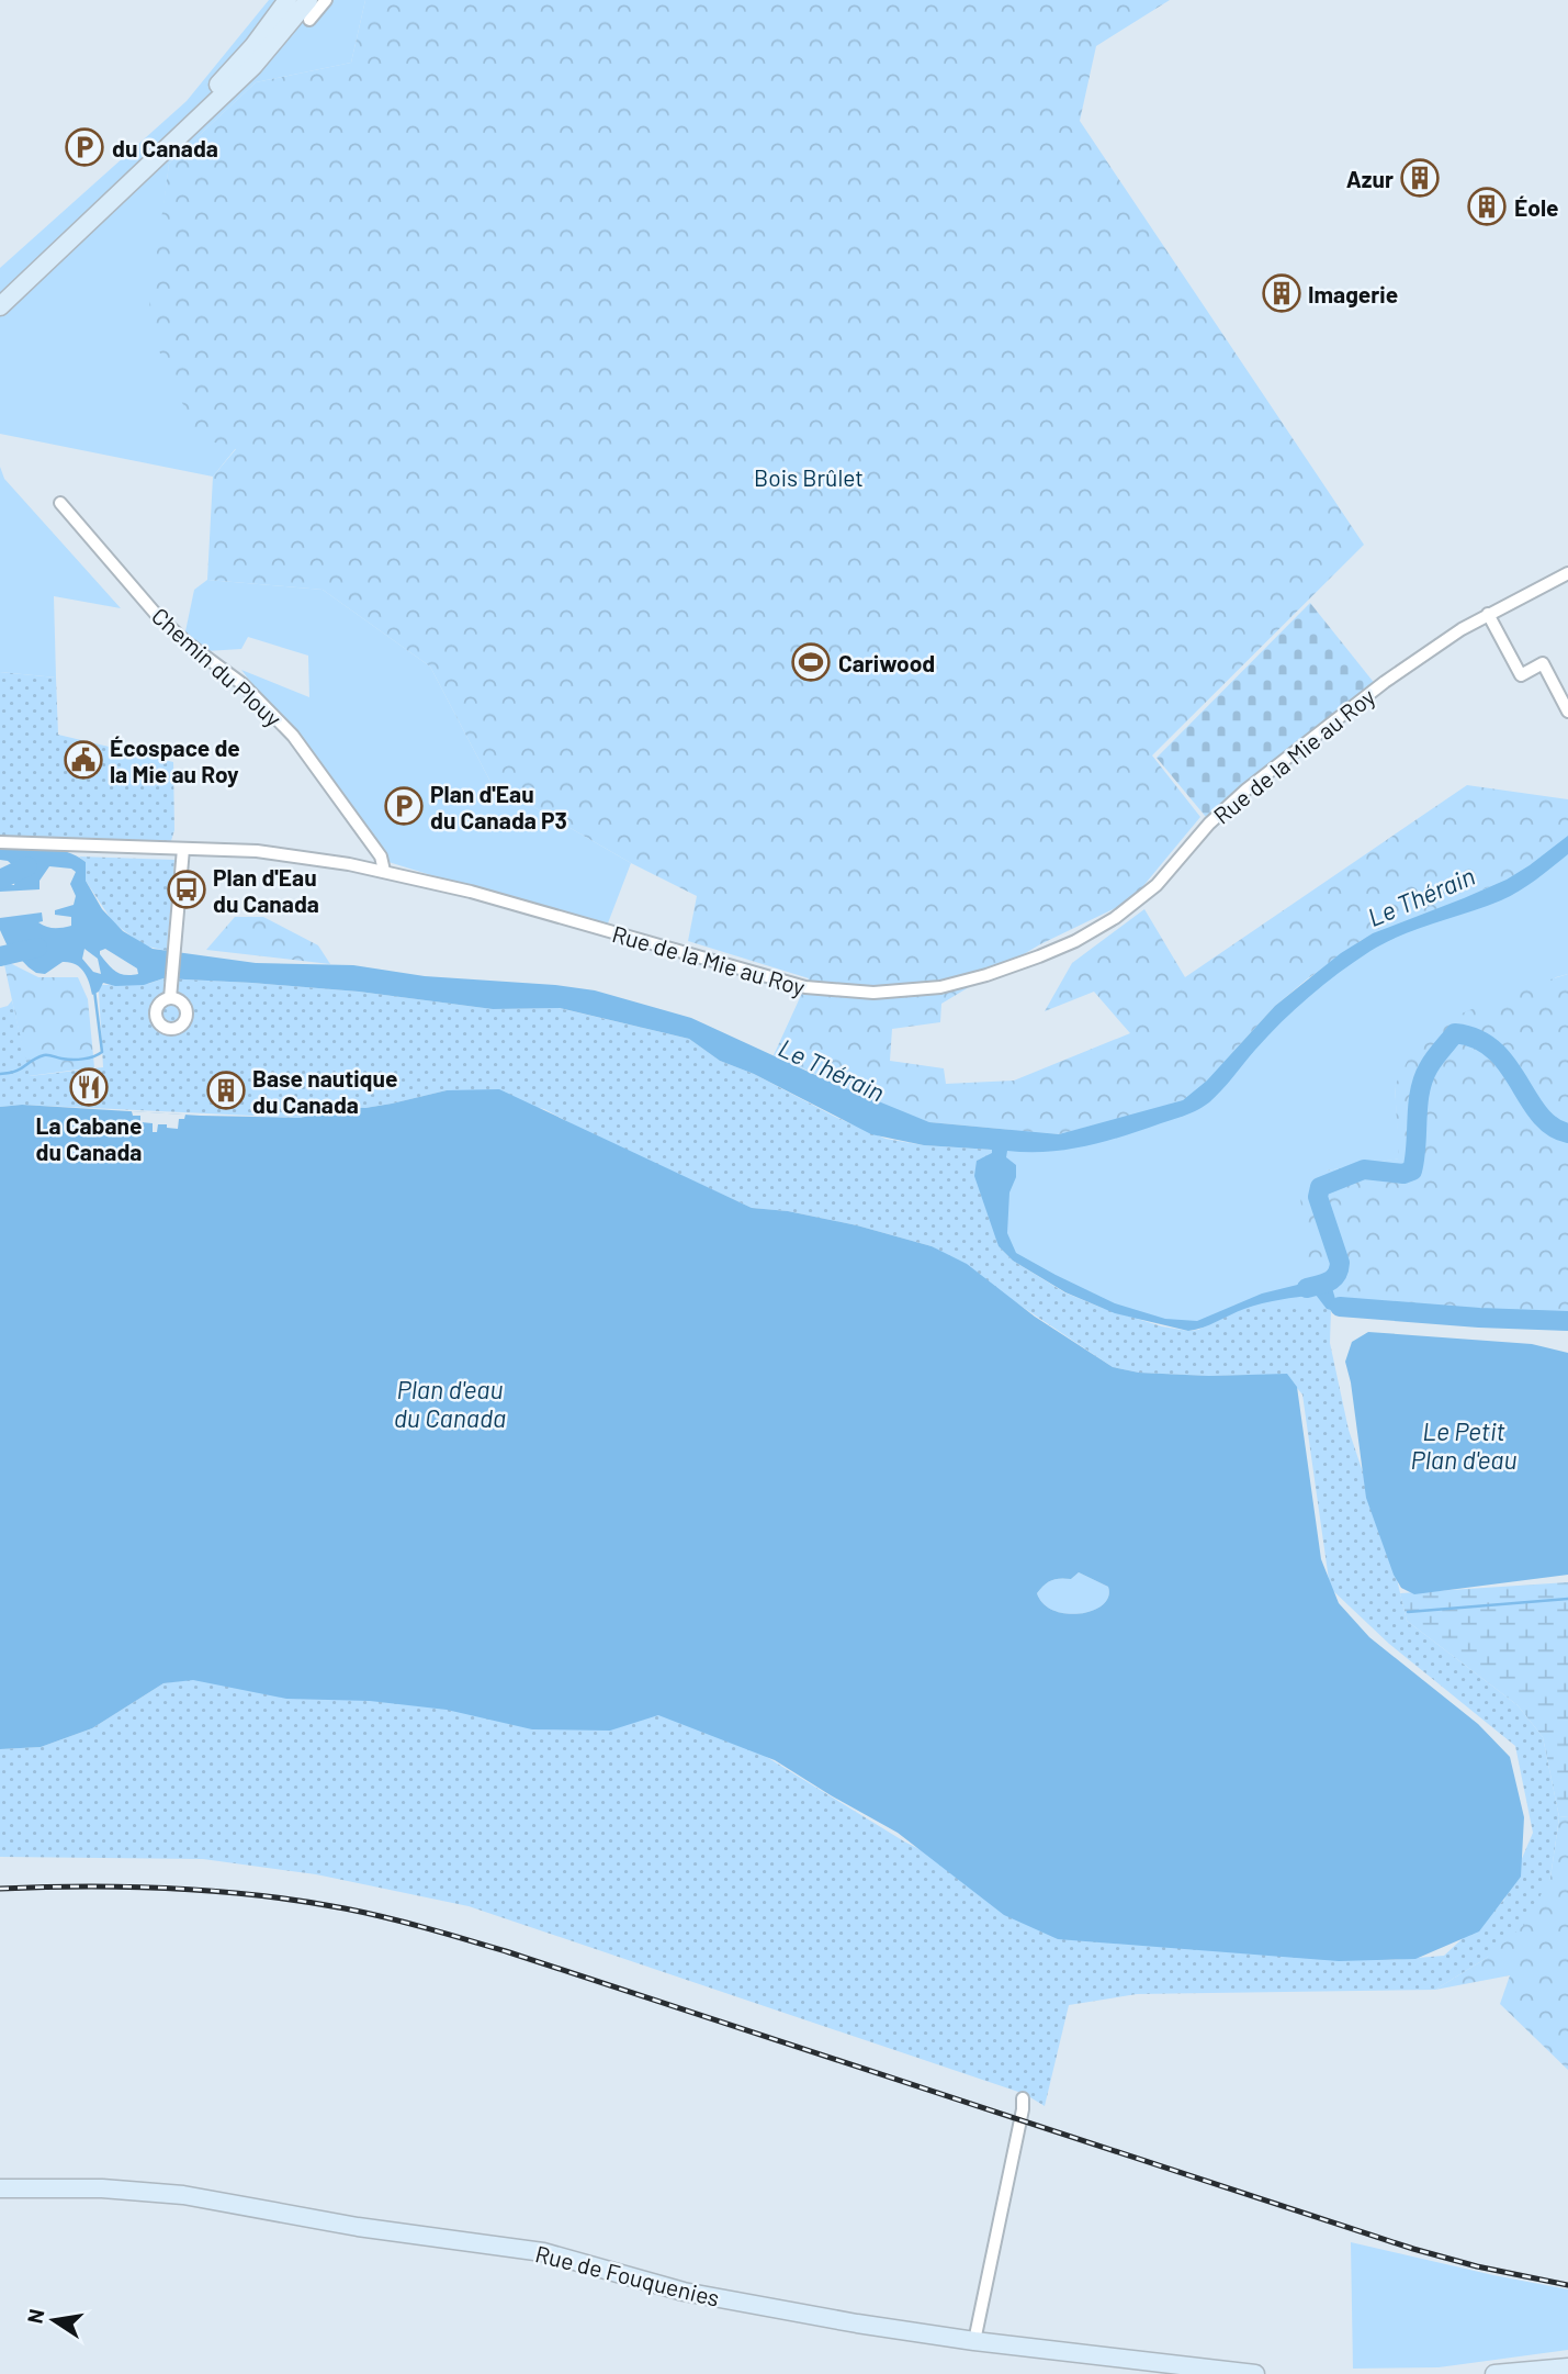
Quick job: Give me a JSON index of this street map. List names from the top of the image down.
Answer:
{
  "streets": {
    "street": ["Chemin du Plouy", "Rue de la Mie au Roy", "Rue de Fouquenies"]
  },
  "crossings": [
    ["Chemin du Plouy", "Rue de la Mie au Roy"]
  ],
  "water": ["Le Thérain", "Plan d'eau du Canada", "Le Petit Plan d'eau"],
  "parks": ["Bois Brûlet"],
  "places": {
    "parking": ["du Canada", "Plan d'Eau du Canada P3"],
    "building": [
      "Azur",
      "Éole",
      "Imagerie",
      "Base nautique du Canada"
    ],
    "sports": ["Cariwood"],
    "public building": ["Écospace de la Mie au Roy"],
    "bus stop": ["Plan d'Eau du Canada"],
    "restaurant": ["La Cabane du Canada"]
  },
  "north": "left"
}
